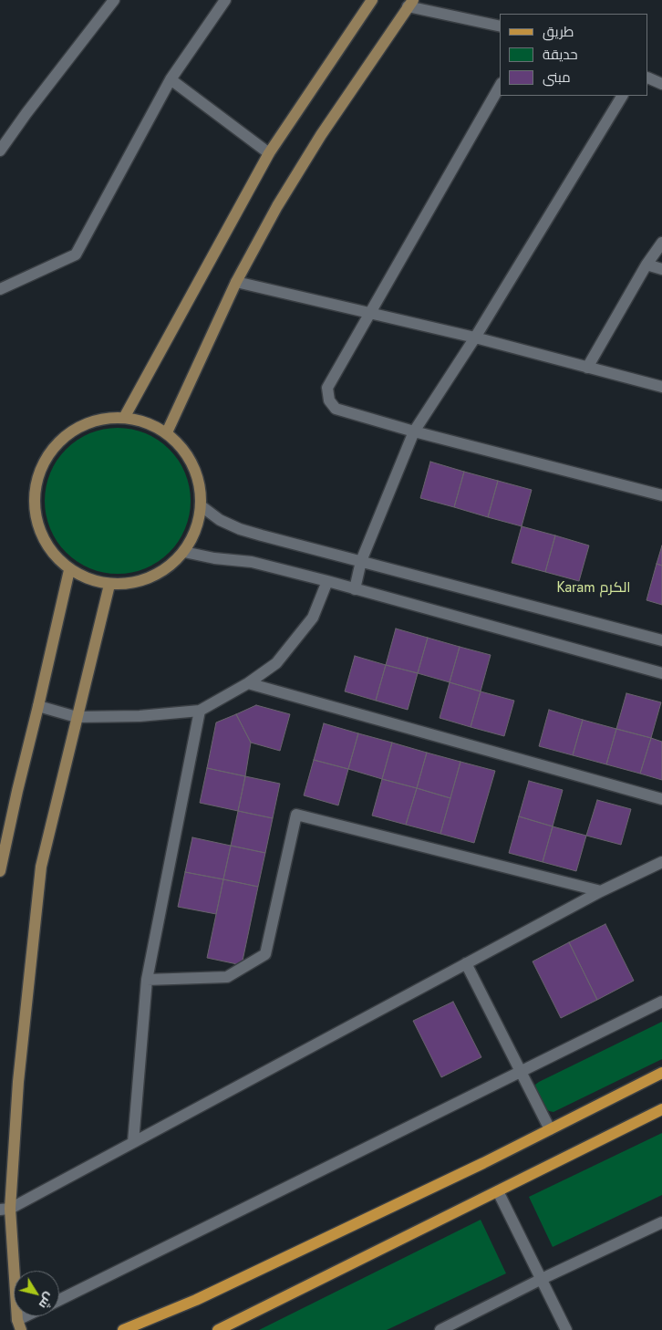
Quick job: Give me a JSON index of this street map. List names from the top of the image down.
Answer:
{
  "districts": ["Karam الكرم"],
  "legend": ["طريق", "حديقة", "مبنى"],
  "north": "bottom right"
}
